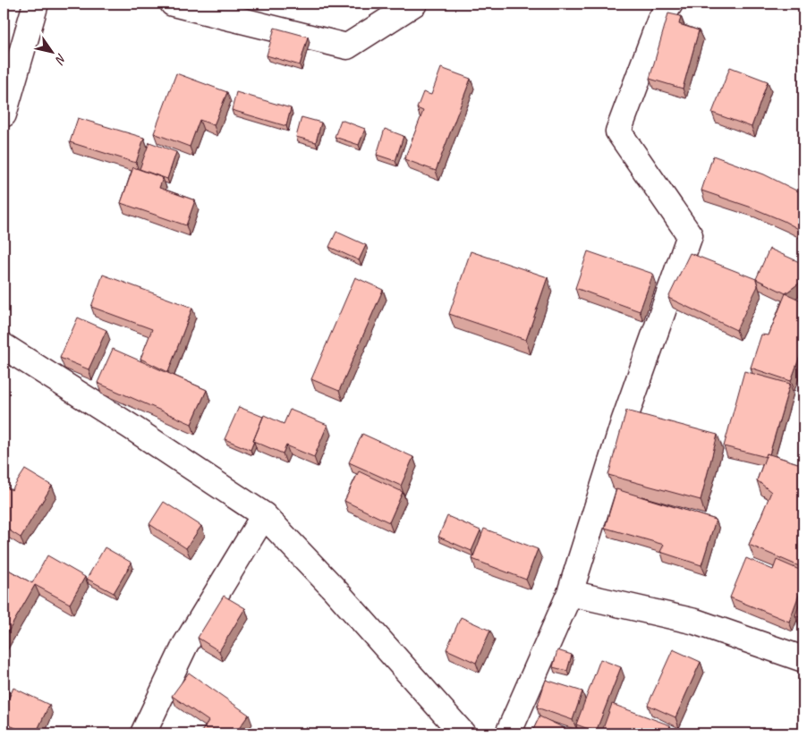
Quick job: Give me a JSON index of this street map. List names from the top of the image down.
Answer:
{
  "north": "bottom right"
}
